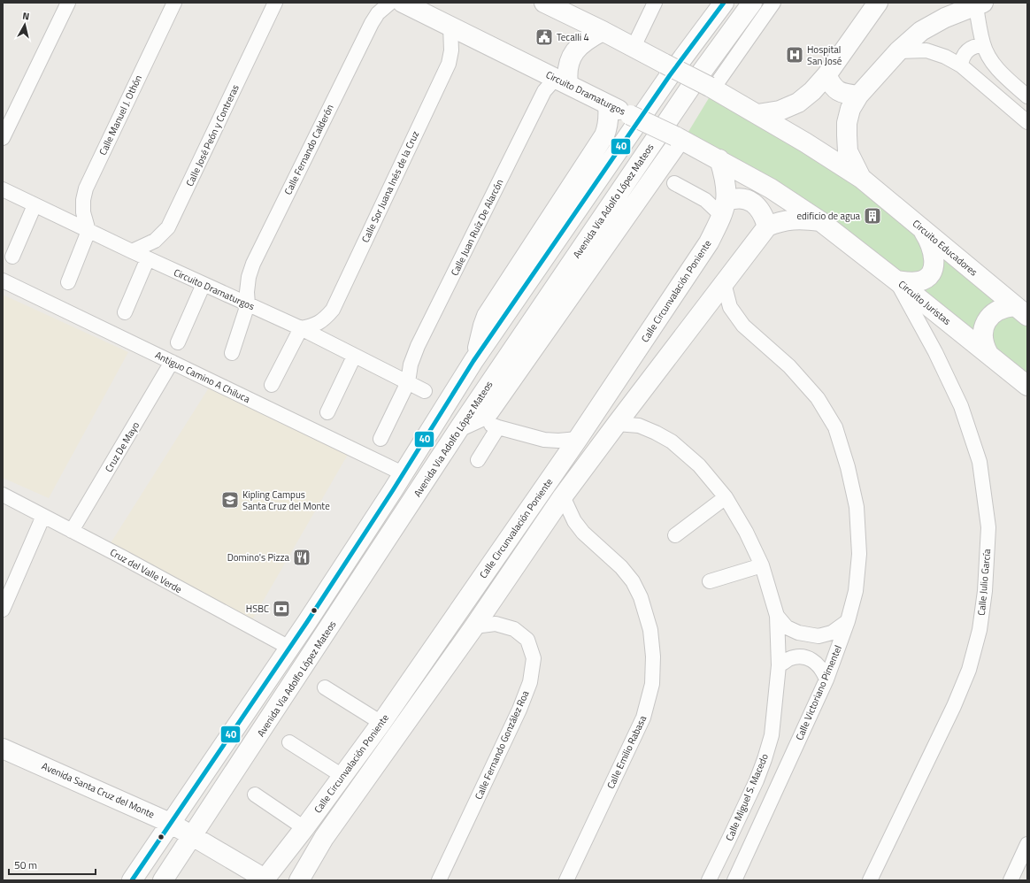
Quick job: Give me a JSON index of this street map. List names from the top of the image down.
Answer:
{
  "streets": {
    "main road": [
      "Circuito Dramaturgos",
      "Avenida Via Adolfo López Mateos",
      "Circuito Educadores",
      "Calle Circunvalación Poniente",
      "Circuito Juristas",
      "Avenida Santa Cruz del Monte"
    ],
    "street": [
      "Calle Manuel J. Othón",
      "Calle José Peón y Contreras",
      "Calle Fernando Calderón",
      "Calle Sor Juana Inés de la Cruz",
      "Calle Juan Ruíz De Alarcón",
      "Antiguo Camino A Chiluca",
      "Cruz De Mayo",
      "Cruz del Valle Verde",
      "Calle Julio García",
      "Calle Victoriano Pimentel",
      "Calle Fernando González Roa",
      "Calle Emilio Rabasa",
      "Calle Miguel S. Macedo"
    ]
  },
  "crossings": [
    ["Circuito Dramaturgos", "Calle Manuel J. Othón"],
    ["Circuito Dramaturgos", "Calle José Peón y Contreras"],
    ["Circuito Dramaturgos", "Calle Fernando Calderón"],
    ["Circuito Dramaturgos", "Calle Sor Juana Inés de la Cruz"],
    ["Circuito Dramaturgos", "Calle Juan Ruíz De Alarcón"],
    ["Circuito Dramaturgos", "Calle Circunvalación Poniente"],
    ["Circuito Dramaturgos", "Circuito Juristas"],
    ["Avenida Via Adolfo López Mateos", "Avenida Santa Cruz del Monte"],
    ["Calle Circunvalación Poniente", "Calle Victoriano Pimentel"],
    ["Calle Circunvalación Poniente", "Calle Fernando González Roa"],
    ["Calle Circunvalación Poniente", "Calle Emilio Rabasa"],
    ["Calle Circunvalación Poniente", "Avenida Santa Cruz del Monte"],
    ["Calle Circunvalación Poniente", "Calle Miguel S. Macedo"],
    ["Circuito Juristas", "Calle Julio García"],
    ["Antiguo Camino A Chiluca", "Cruz De Mayo"],
    ["Cruz De Mayo", "Cruz del Valle Verde"]
  ],
  "places": {
    "public building": ["Tecalli 4"],
    "hospital": ["Hospital San José"],
    "building": ["edificio de agua"],
    "school or university": ["Kipling Campus Santa Cruz del Monte"],
    "restaurant": ["Domino's Pizza"],
    "bank": ["HSBC"]
  },
  "lines": ["transit line 40"],
  "scale_bar": "50 m",
  "north": "top"
}
